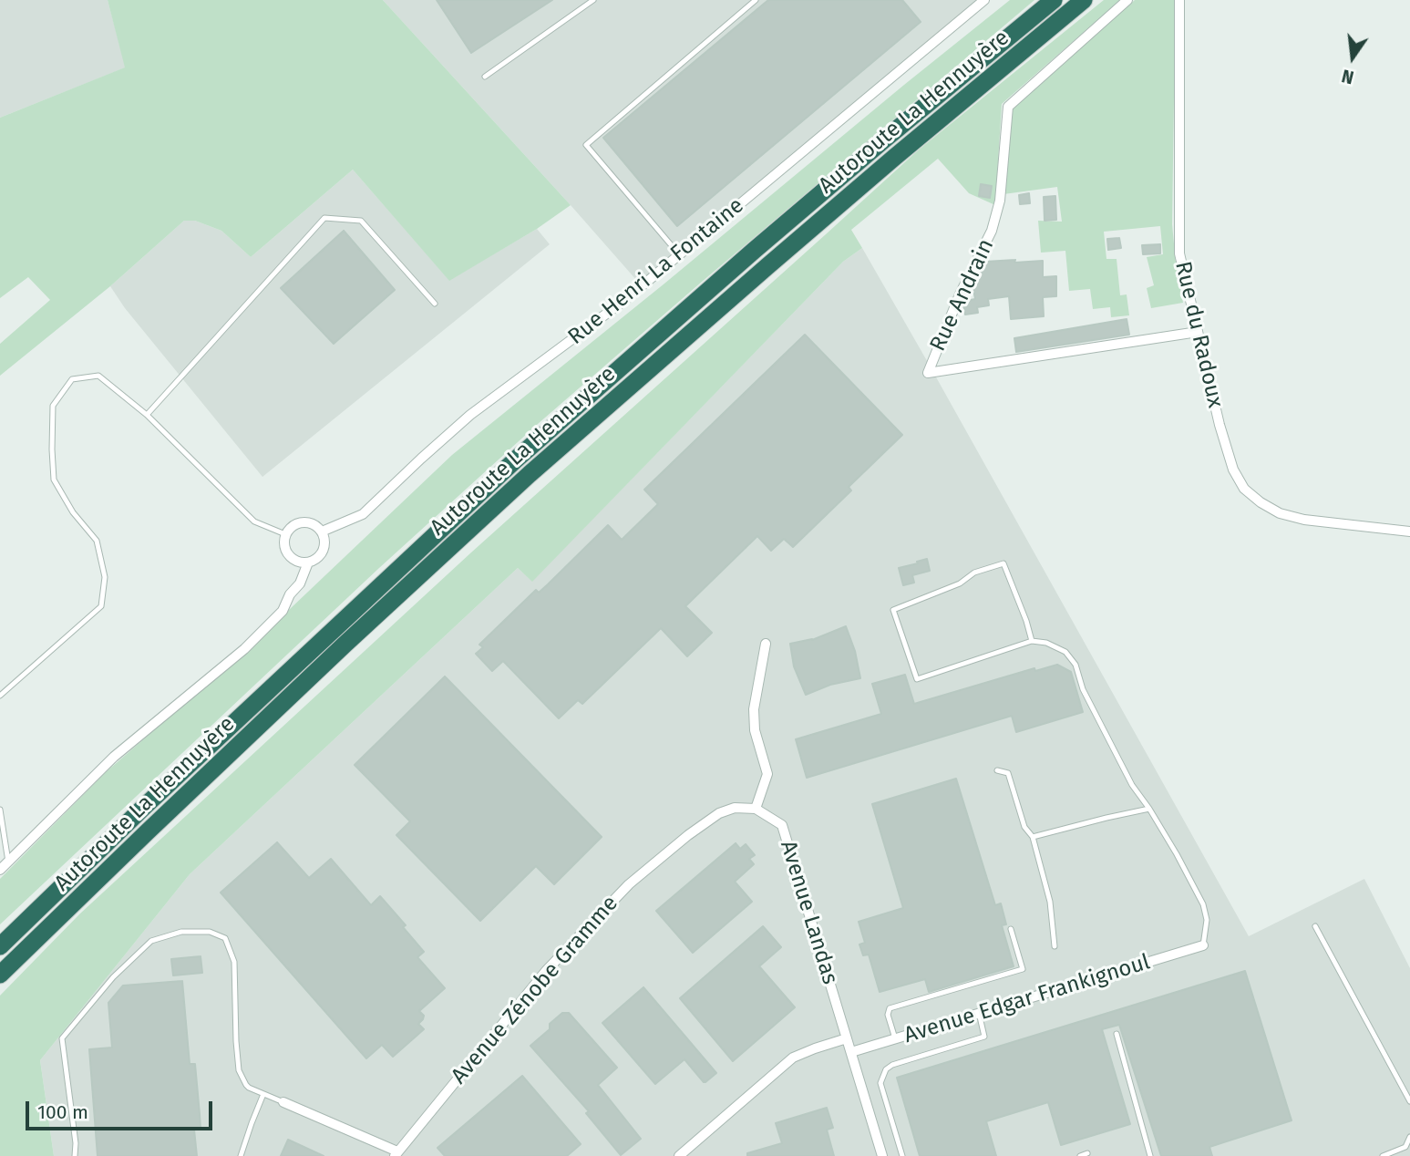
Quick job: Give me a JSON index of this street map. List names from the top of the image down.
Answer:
{
  "streets": {
    "highway": ["Autoroute La Hennuyère"],
    "street": [
      "Rue Henri La Fontaine",
      "Rue Andrain",
      "Rue du Radoux",
      "Avenue Landas",
      "Avenue Zénobe Gramme",
      "Avenue Edgar Frankignoul"
    ]
  },
  "crossings": [
    ["Rue Andrain", "Rue du Radoux"],
    ["Avenue Landas", "Avenue Zénobe Gramme"],
    ["Avenue Landas", "Avenue Edgar Frankignoul"]
  ],
  "scale_bar": "100 m",
  "north": "bottom"
}
